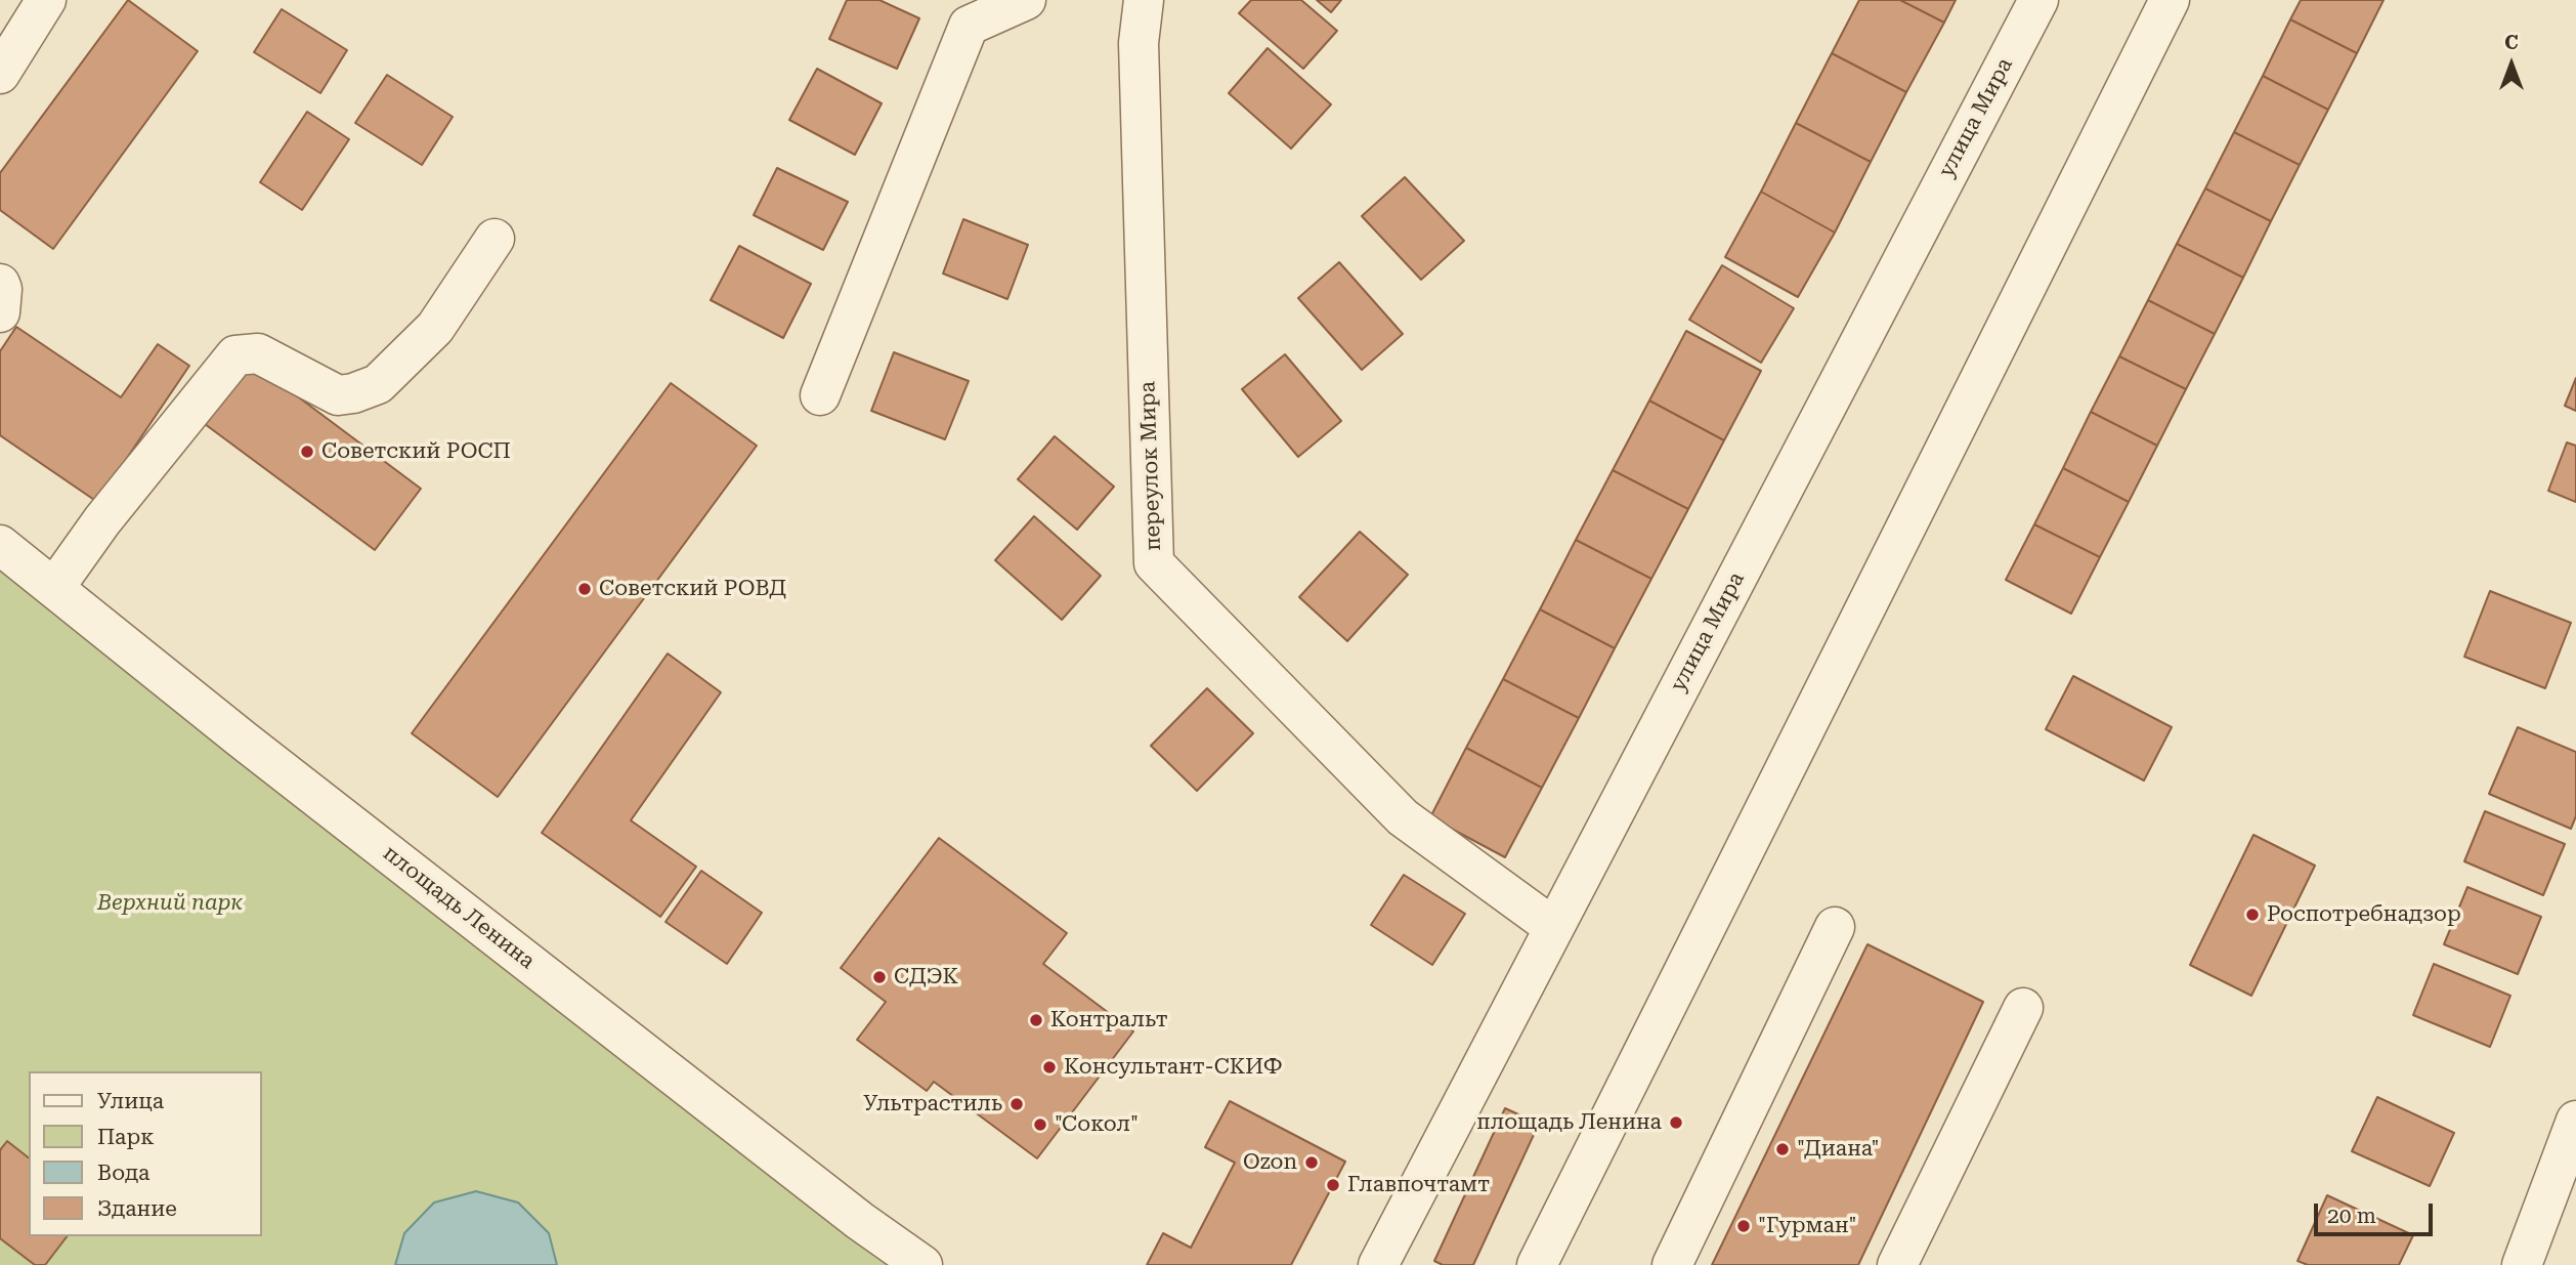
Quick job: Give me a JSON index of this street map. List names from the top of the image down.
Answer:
{
  "streets": {
    "street": ["улица Мира", "переулок Мира", "площадь Ленина"]
  },
  "crossings": [
    ["улица Мира", "переулок Мира"]
  ],
  "parks": ["Верхний парк"],
  "places": [
    "Советский РОСП",
    "Советский РОВД",
    "Роспотребнадзор",
    "СДЭК",
    "Контральт",
    "Консультант-СКИФ",
    "Ультрастиль",
    "площадь Ленина",
    "\"Сокол\"",
    "\"Диана\"",
    "Ozon",
    "Главпочтамт",
    "\"Гурман\""
  ],
  "legend": [
    "Улица",
    "Парк",
    "Вода",
    "Здание"
  ],
  "scale_bar": "20 m",
  "north": "top"
}
